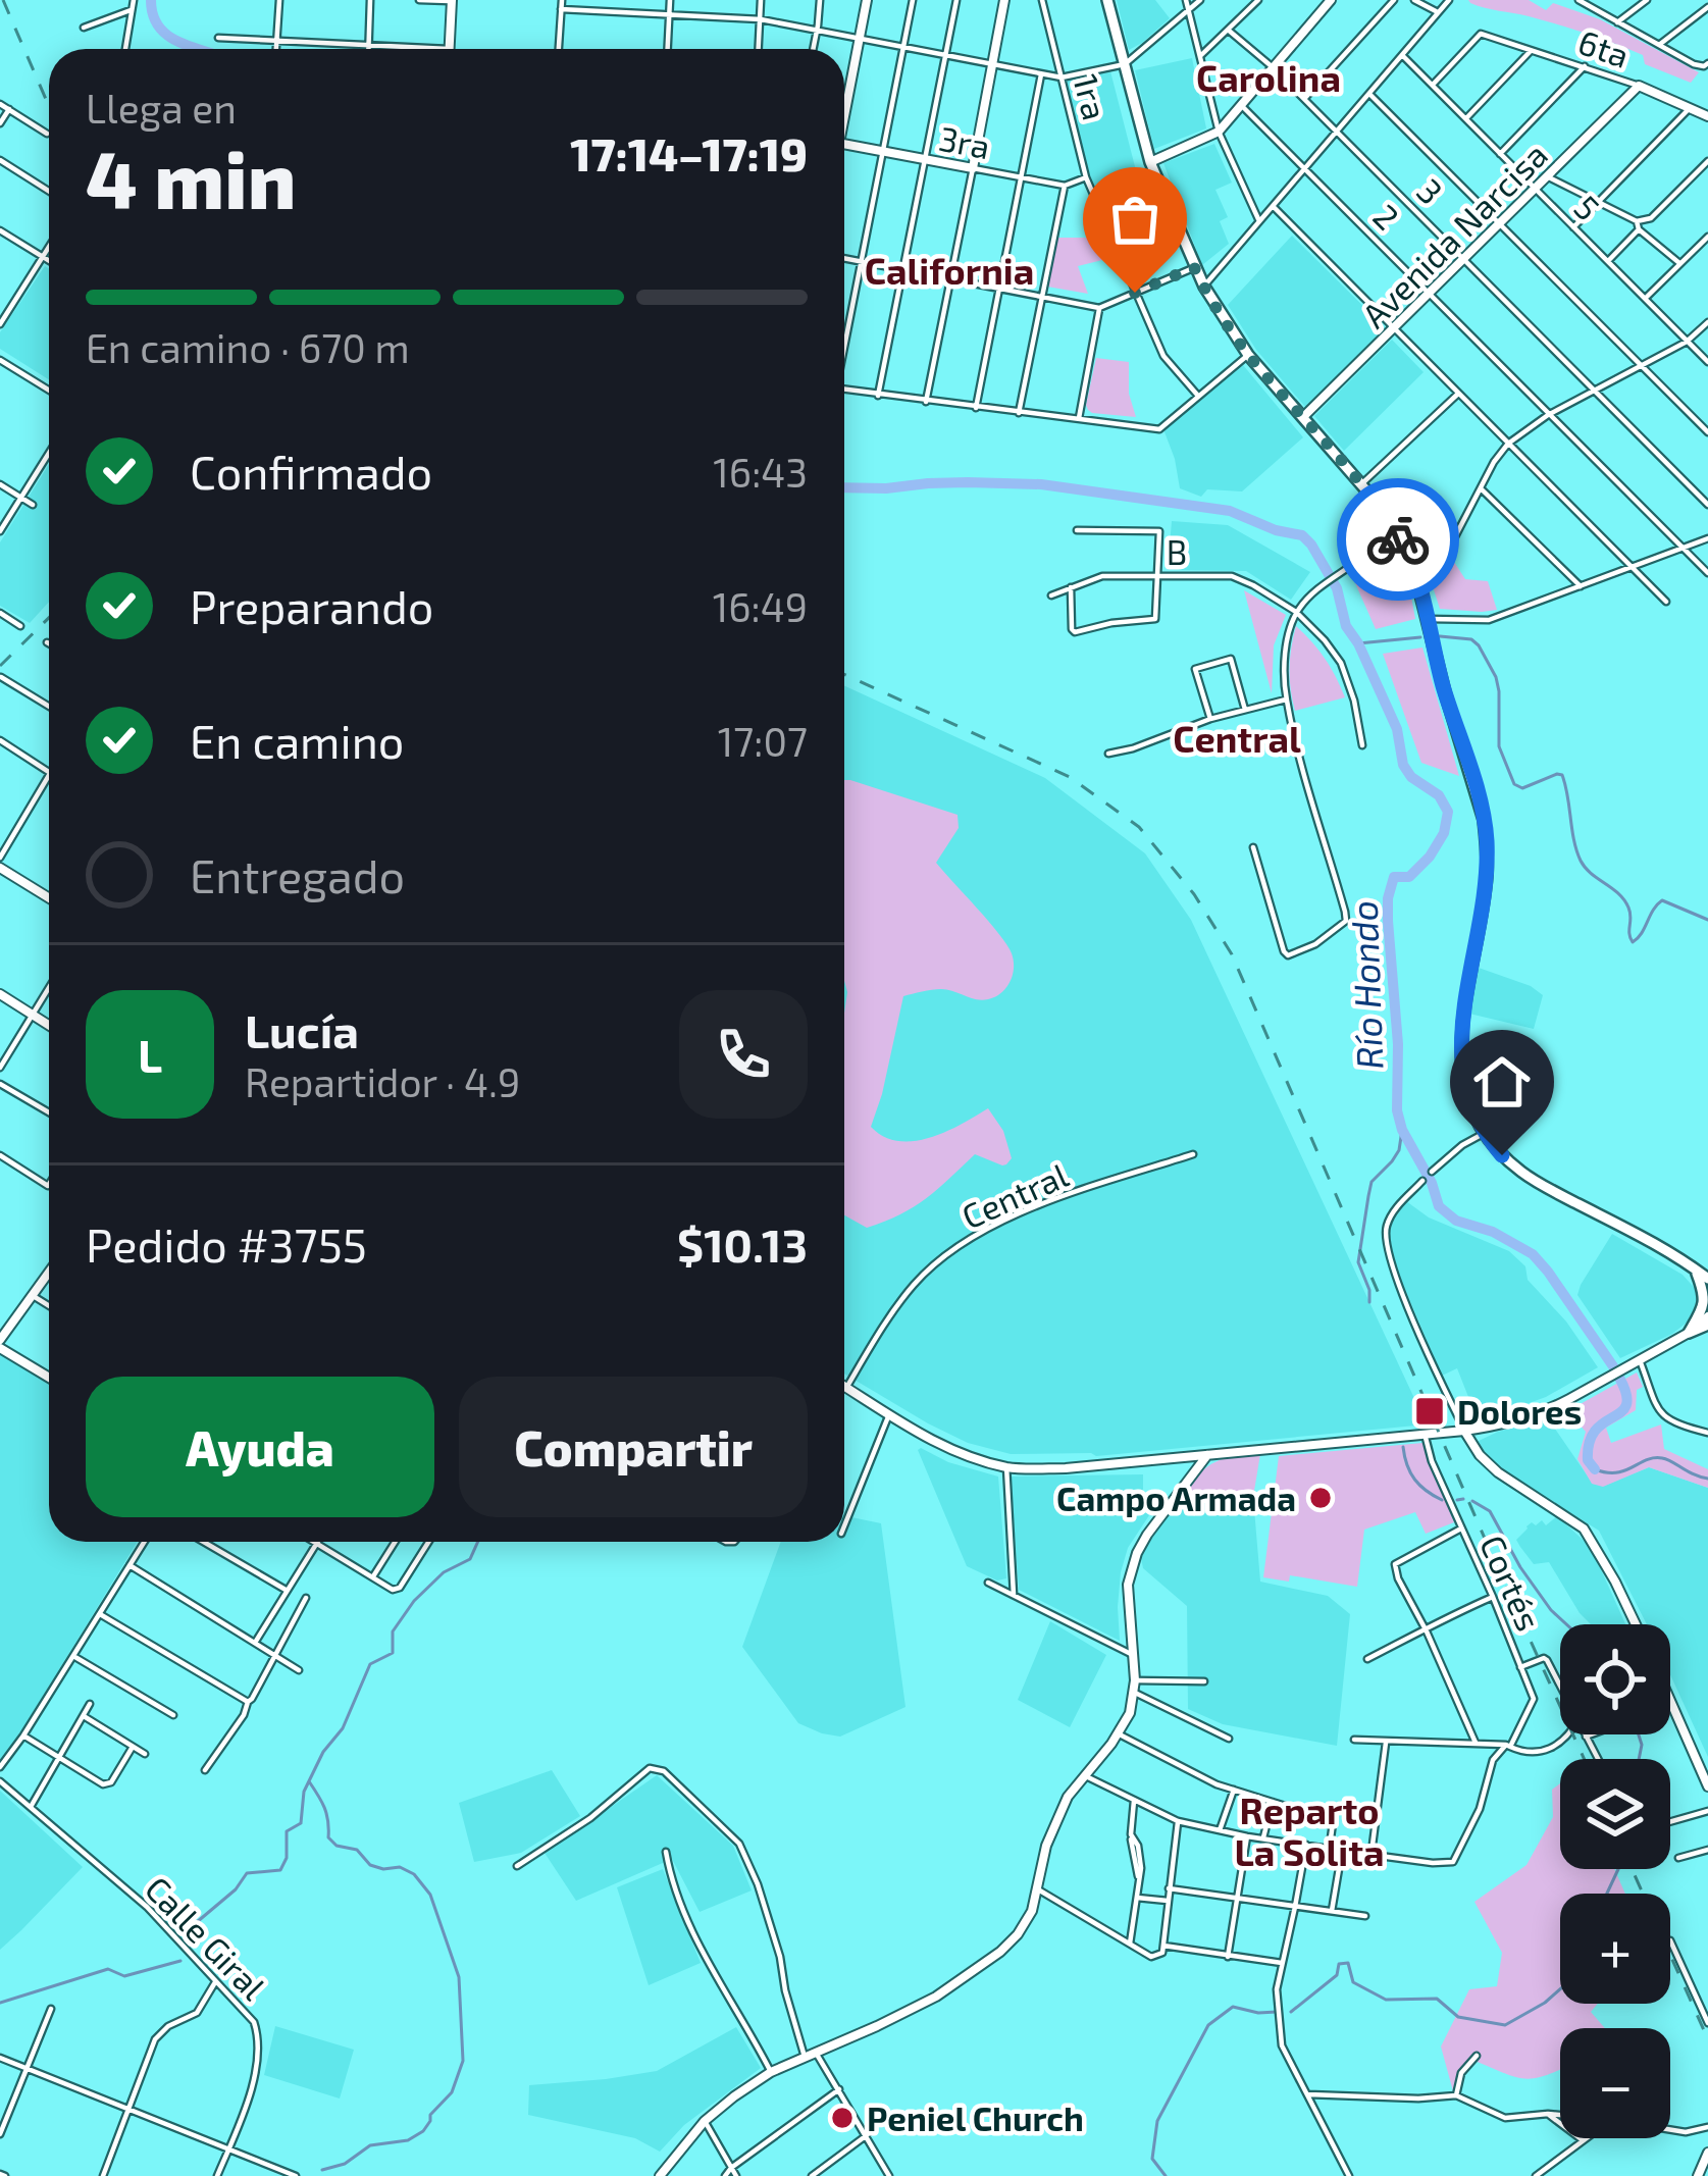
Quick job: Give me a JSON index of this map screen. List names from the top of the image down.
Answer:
{
  "streets": {
    "main road": ["6ta", "3ra", "Avenida Narcisa"],
    "street": [
      "1ra",
      "3",
      "5",
      "2",
      "B",
      "Central",
      "Cortés",
      "Calle Giral"
    ]
  },
  "crossings": [
    ["6ta", "5"],
    ["6ta", "Avenida Narcisa"],
    ["3", "Avenida Narcisa"],
    ["5", "Avenida Narcisa"],
    ["2", "Avenida Narcisa"]
  ],
  "districts": [
    "Carolina",
    "California",
    "Central",
    "Reparto La Solita"
  ],
  "water": ["Río Hondo"],
  "places": {
    "transit": ["Dolores"],
    "other": ["Campo Armada", "Peniel Church"]
  },
  "page": {
    "heading": ["4 min", "Llega en", "17:14–17:19"],
    "panel": [
      "Lucía",
      "Repartidor · 4.9",
      "Pedido #3755",
      "$10.13"
    ],
    "bar": "En camino · 670 m",
    "list": [
      ["Confirmado", "16:43"],
      ["Preparando", "16:49"],
      ["En camino", "17:07"],
      "Entregado"
    ],
    "round": "L",
    "buttons": ["Ayuda", "Compartir"],
    "map_buttons": ["+", "−"]
  }
}
